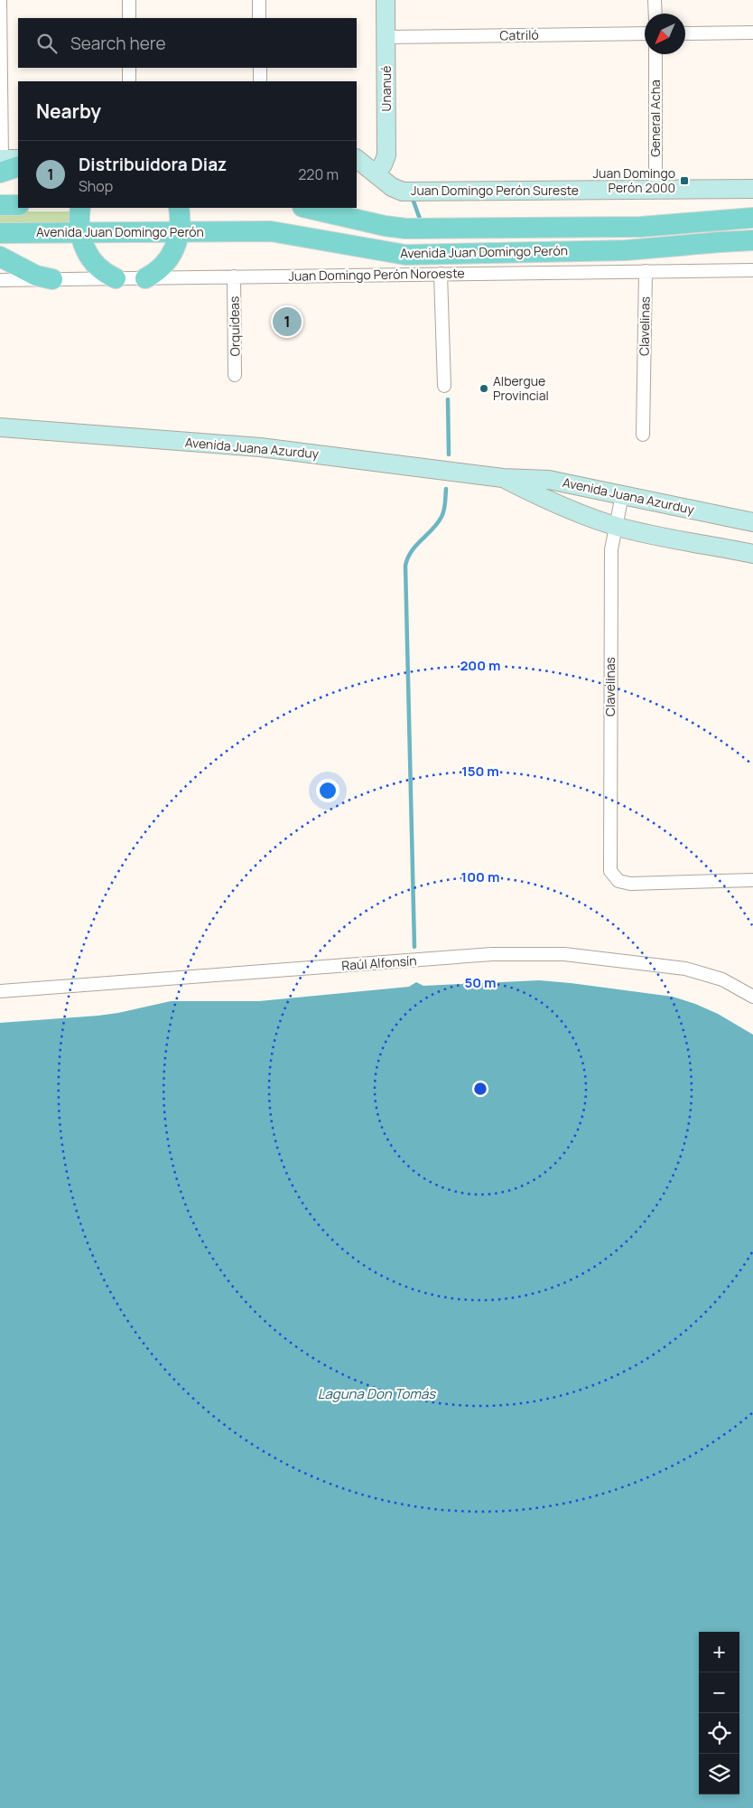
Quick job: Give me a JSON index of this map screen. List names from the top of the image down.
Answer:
{
  "streets": {
    "main road": ["Avenida Juan Domingo Perón"],
    "street": [
      "Catriló",
      "Unanué",
      "General Acha",
      "Juan Domingo Perón Sureste",
      "Juan Domingo Perón Noroeste",
      "Orquídeas",
      "Clavelinas",
      "Avenida Juana Azurduy",
      "Raúl Alfonsín"
    ]
  },
  "crossings": [
    ["Catriló", "Unanué"],
    ["Unanué", "Juan Domingo Perón Sureste"],
    ["General Acha", "Juan Domingo Perón Sureste"],
    ["Juan Domingo Perón Noroeste", "Orquídeas"],
    ["Juan Domingo Perón Noroeste", "Clavelinas"],
    ["Clavelinas", "Avenida Juana Azurduy"]
  ],
  "water": ["Laguna Don Tomás"],
  "places": {
    "transit": ["Juan Domingo Perón 2000"],
    "other": ["Albergue Provincial"]
  },
  "north": "bottom left",
  "page": {
    "search": "Search here",
    "heading": "Nearby",
    "list": [
      {
        "mark": "1",
        "name": "Distribuidora Diaz",
        "note": "Shop",
        "value": "220 m"
      }
    ],
    "pins": "1",
    "map_buttons": ["+", "−"]
  },
  "rings": [
    "200 m",
    "150 m",
    "100 m",
    "50 m"
  ]
}
